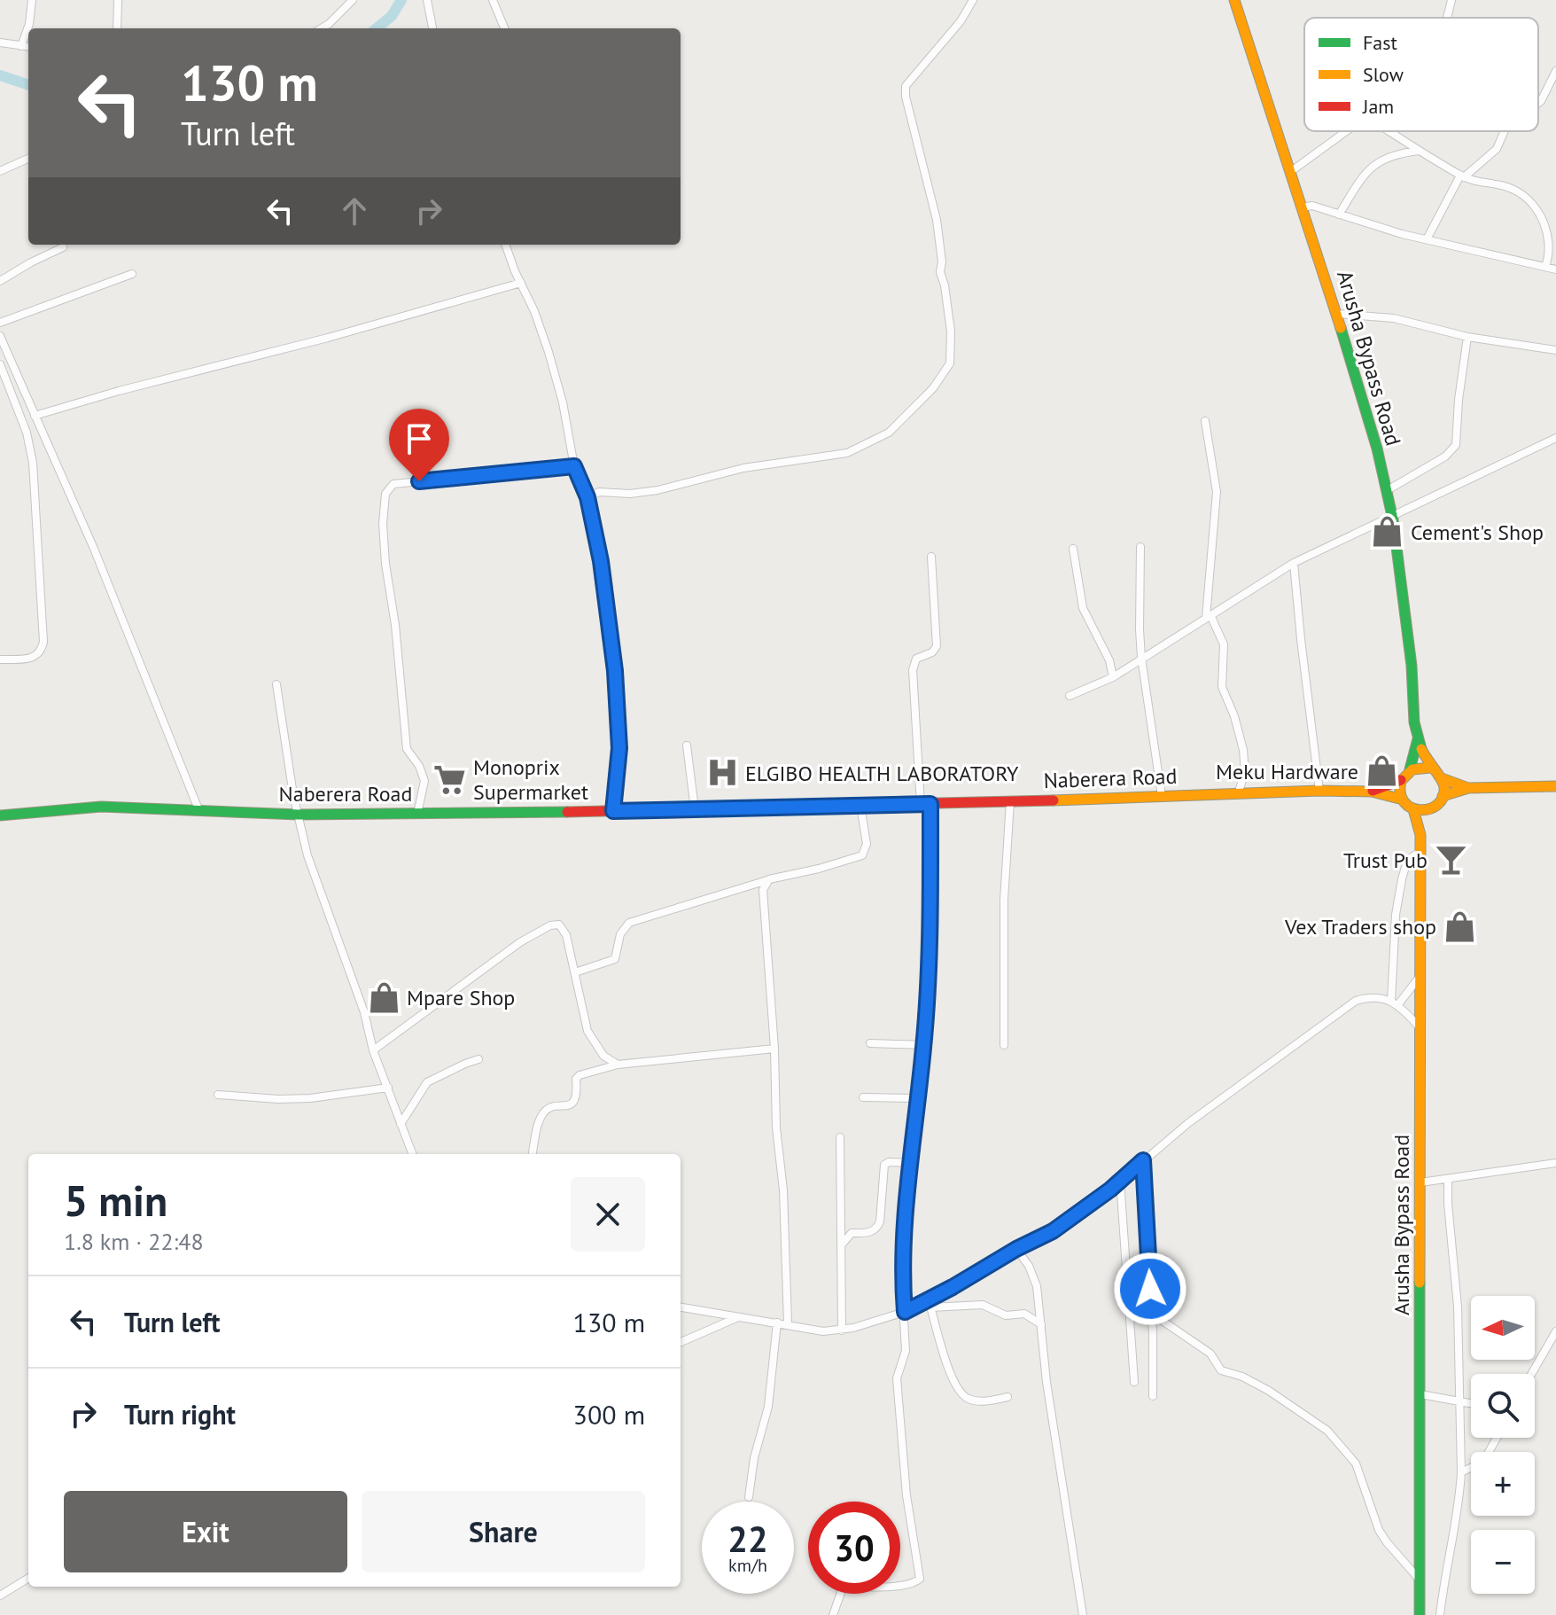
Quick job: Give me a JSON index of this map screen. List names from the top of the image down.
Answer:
{
  "streets": {
    "main road": ["Arusha Bypass Road", "Naberera Road"]
  },
  "crossings": [
    ["Arusha Bypass Road", "Naberera Road"]
  ],
  "places": {
    "shop": [
      "Cement's Shop",
      "Meku Hardware",
      "Vex Traders shop",
      "Mpare Shop"
    ],
    "hospital": ["ELGIBO HEALTH LABORATORY"],
    "supermarket": ["Monoprix Supermarket"],
    "bar": ["Trust Pub"]
  },
  "legend": ["Fast", "Slow", "Jam"],
  "north": "left",
  "page": {
    "turn": ["130 m", "Turn left"],
    "heading": ["5 min", "1.8 km · 22:48"],
    "list": [
      {
        "name": "Turn left",
        "value": "130 m"
      },
      {
        "name": "Turn right",
        "value": "300 m"
      }
    ],
    "map_buttons": ["+", "−"],
    "buttons": ["Exit", "Share"],
    "speed": "22 km/h",
    "limit": "30"
  }
}
